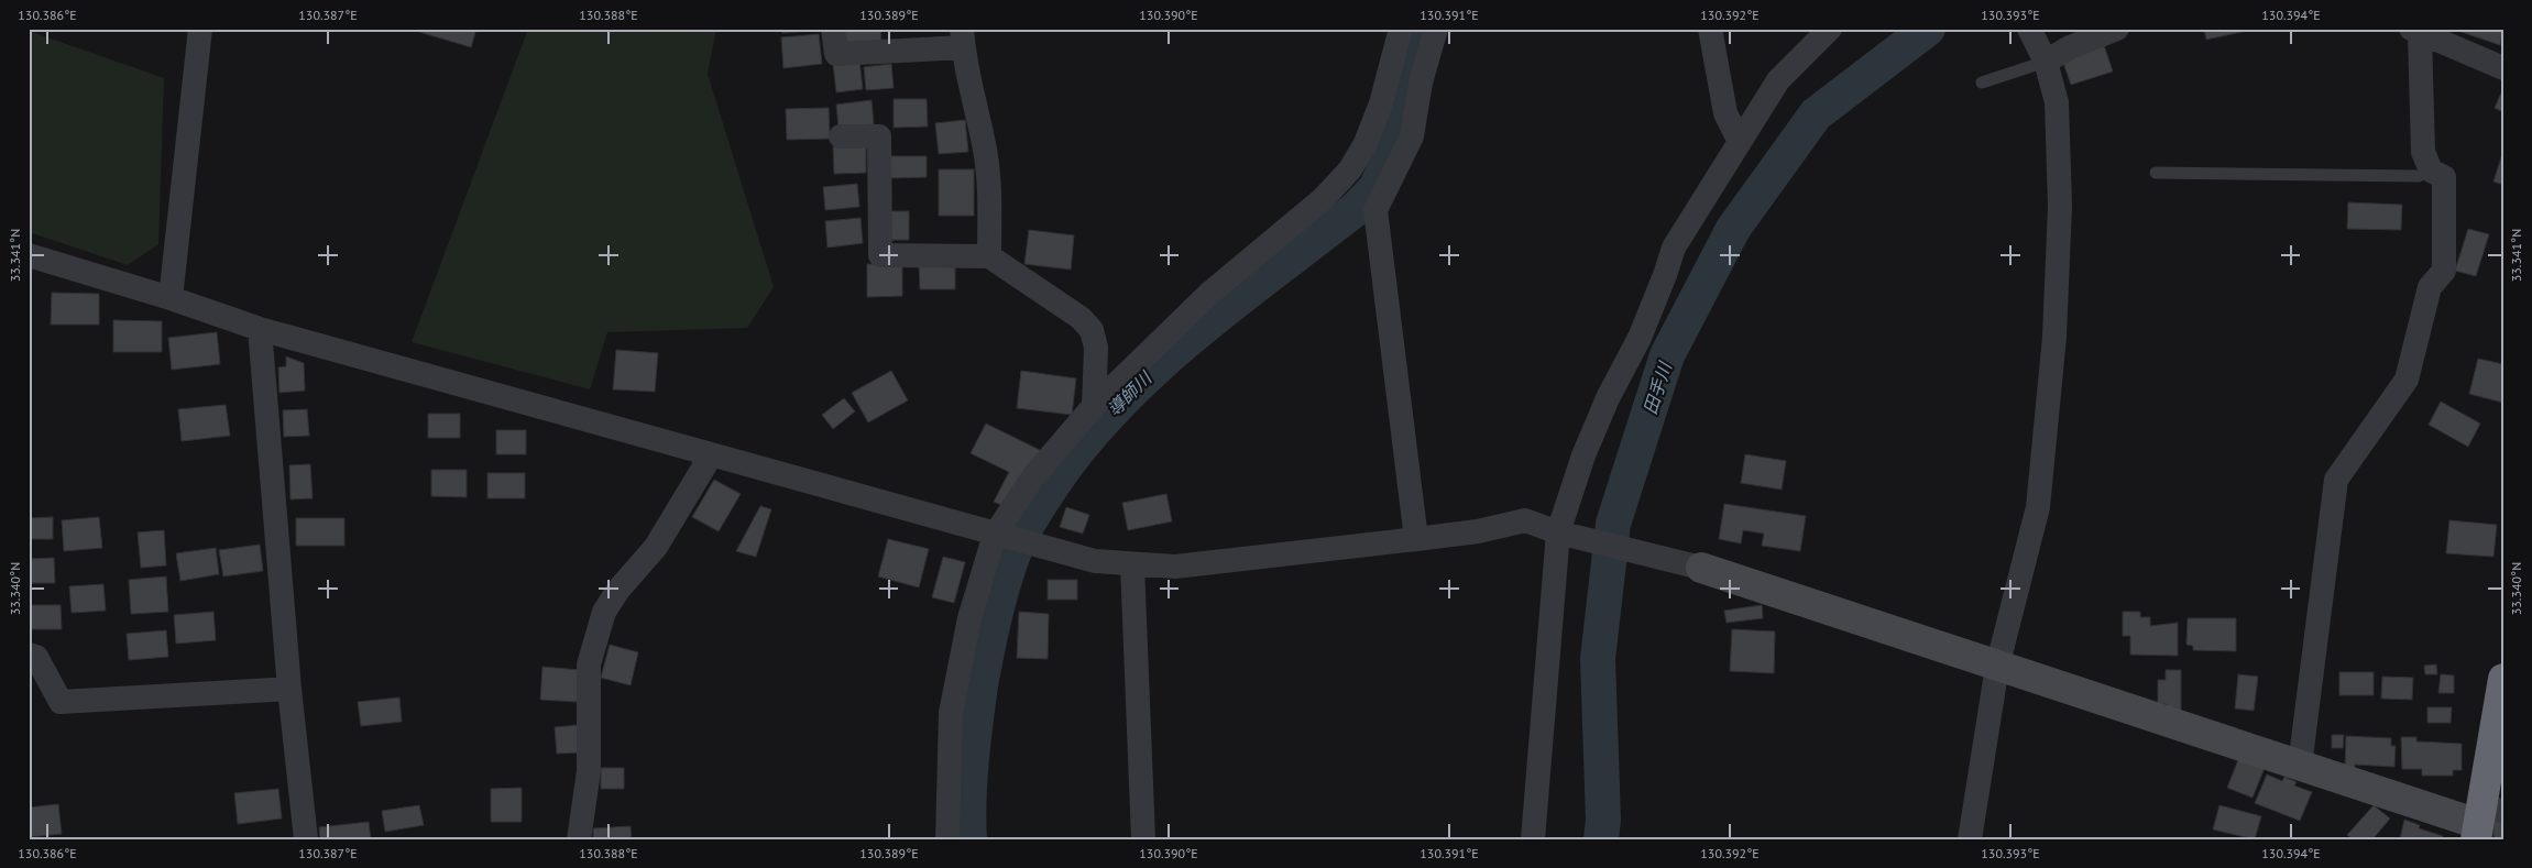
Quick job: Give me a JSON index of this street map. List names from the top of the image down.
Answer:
{
  "water": ["田手川", "導師川"],
  "coordinates": [
    "130.386°E",
    "130.387°E",
    "130.388°E",
    "130.389°E",
    "130.390°E",
    "130.391°E",
    "130.392°E",
    "130.393°E",
    "130.394°E",
    "33.341°N",
    "33.340°N"
  ]
}
